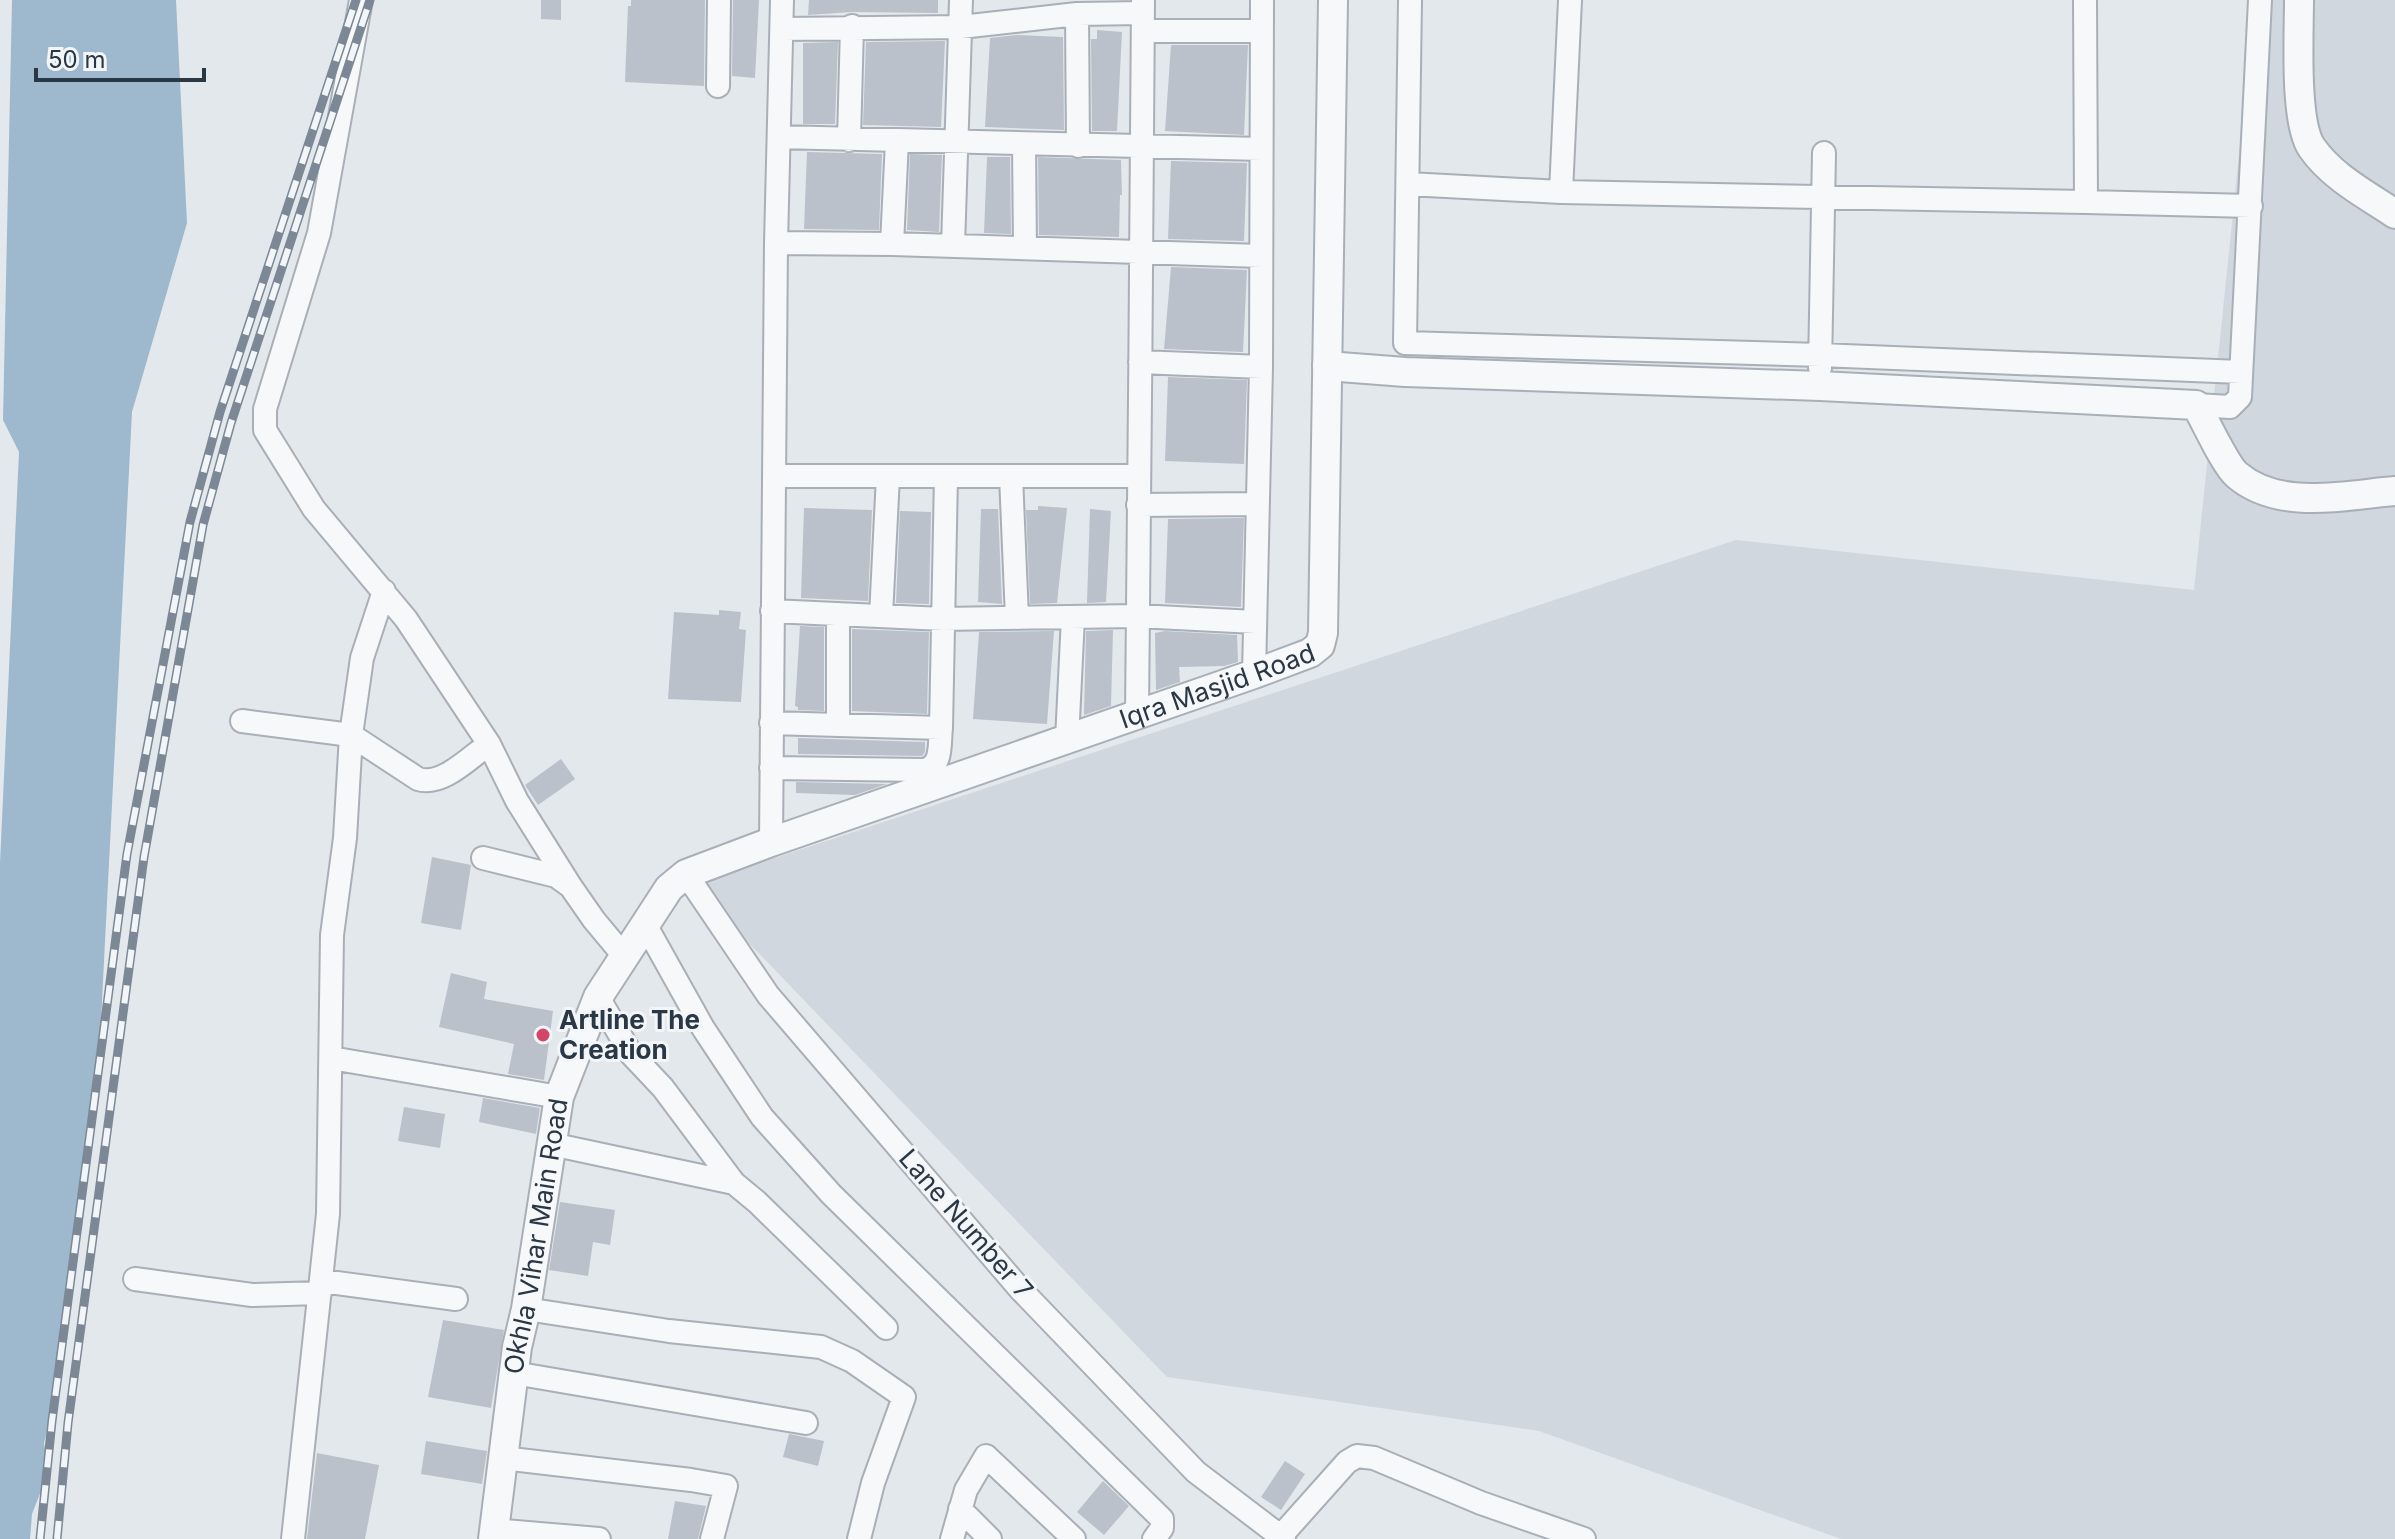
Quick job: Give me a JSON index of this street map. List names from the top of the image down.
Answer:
{
  "streets": {
    "street": ["Iqra Masjid Road", "Lane Number 7", "Okhla Vihar Main Road"]
  },
  "crossings": [
    ["Iqra Masjid Road", "Lane Number 7"],
    ["Iqra Masjid Road", "Okhla Vihar Main Road"],
    ["Lane Number 7", "Okhla Vihar Main Road"]
  ],
  "places": ["Artline The Creation"],
  "scale_bar": "50 m"
}
